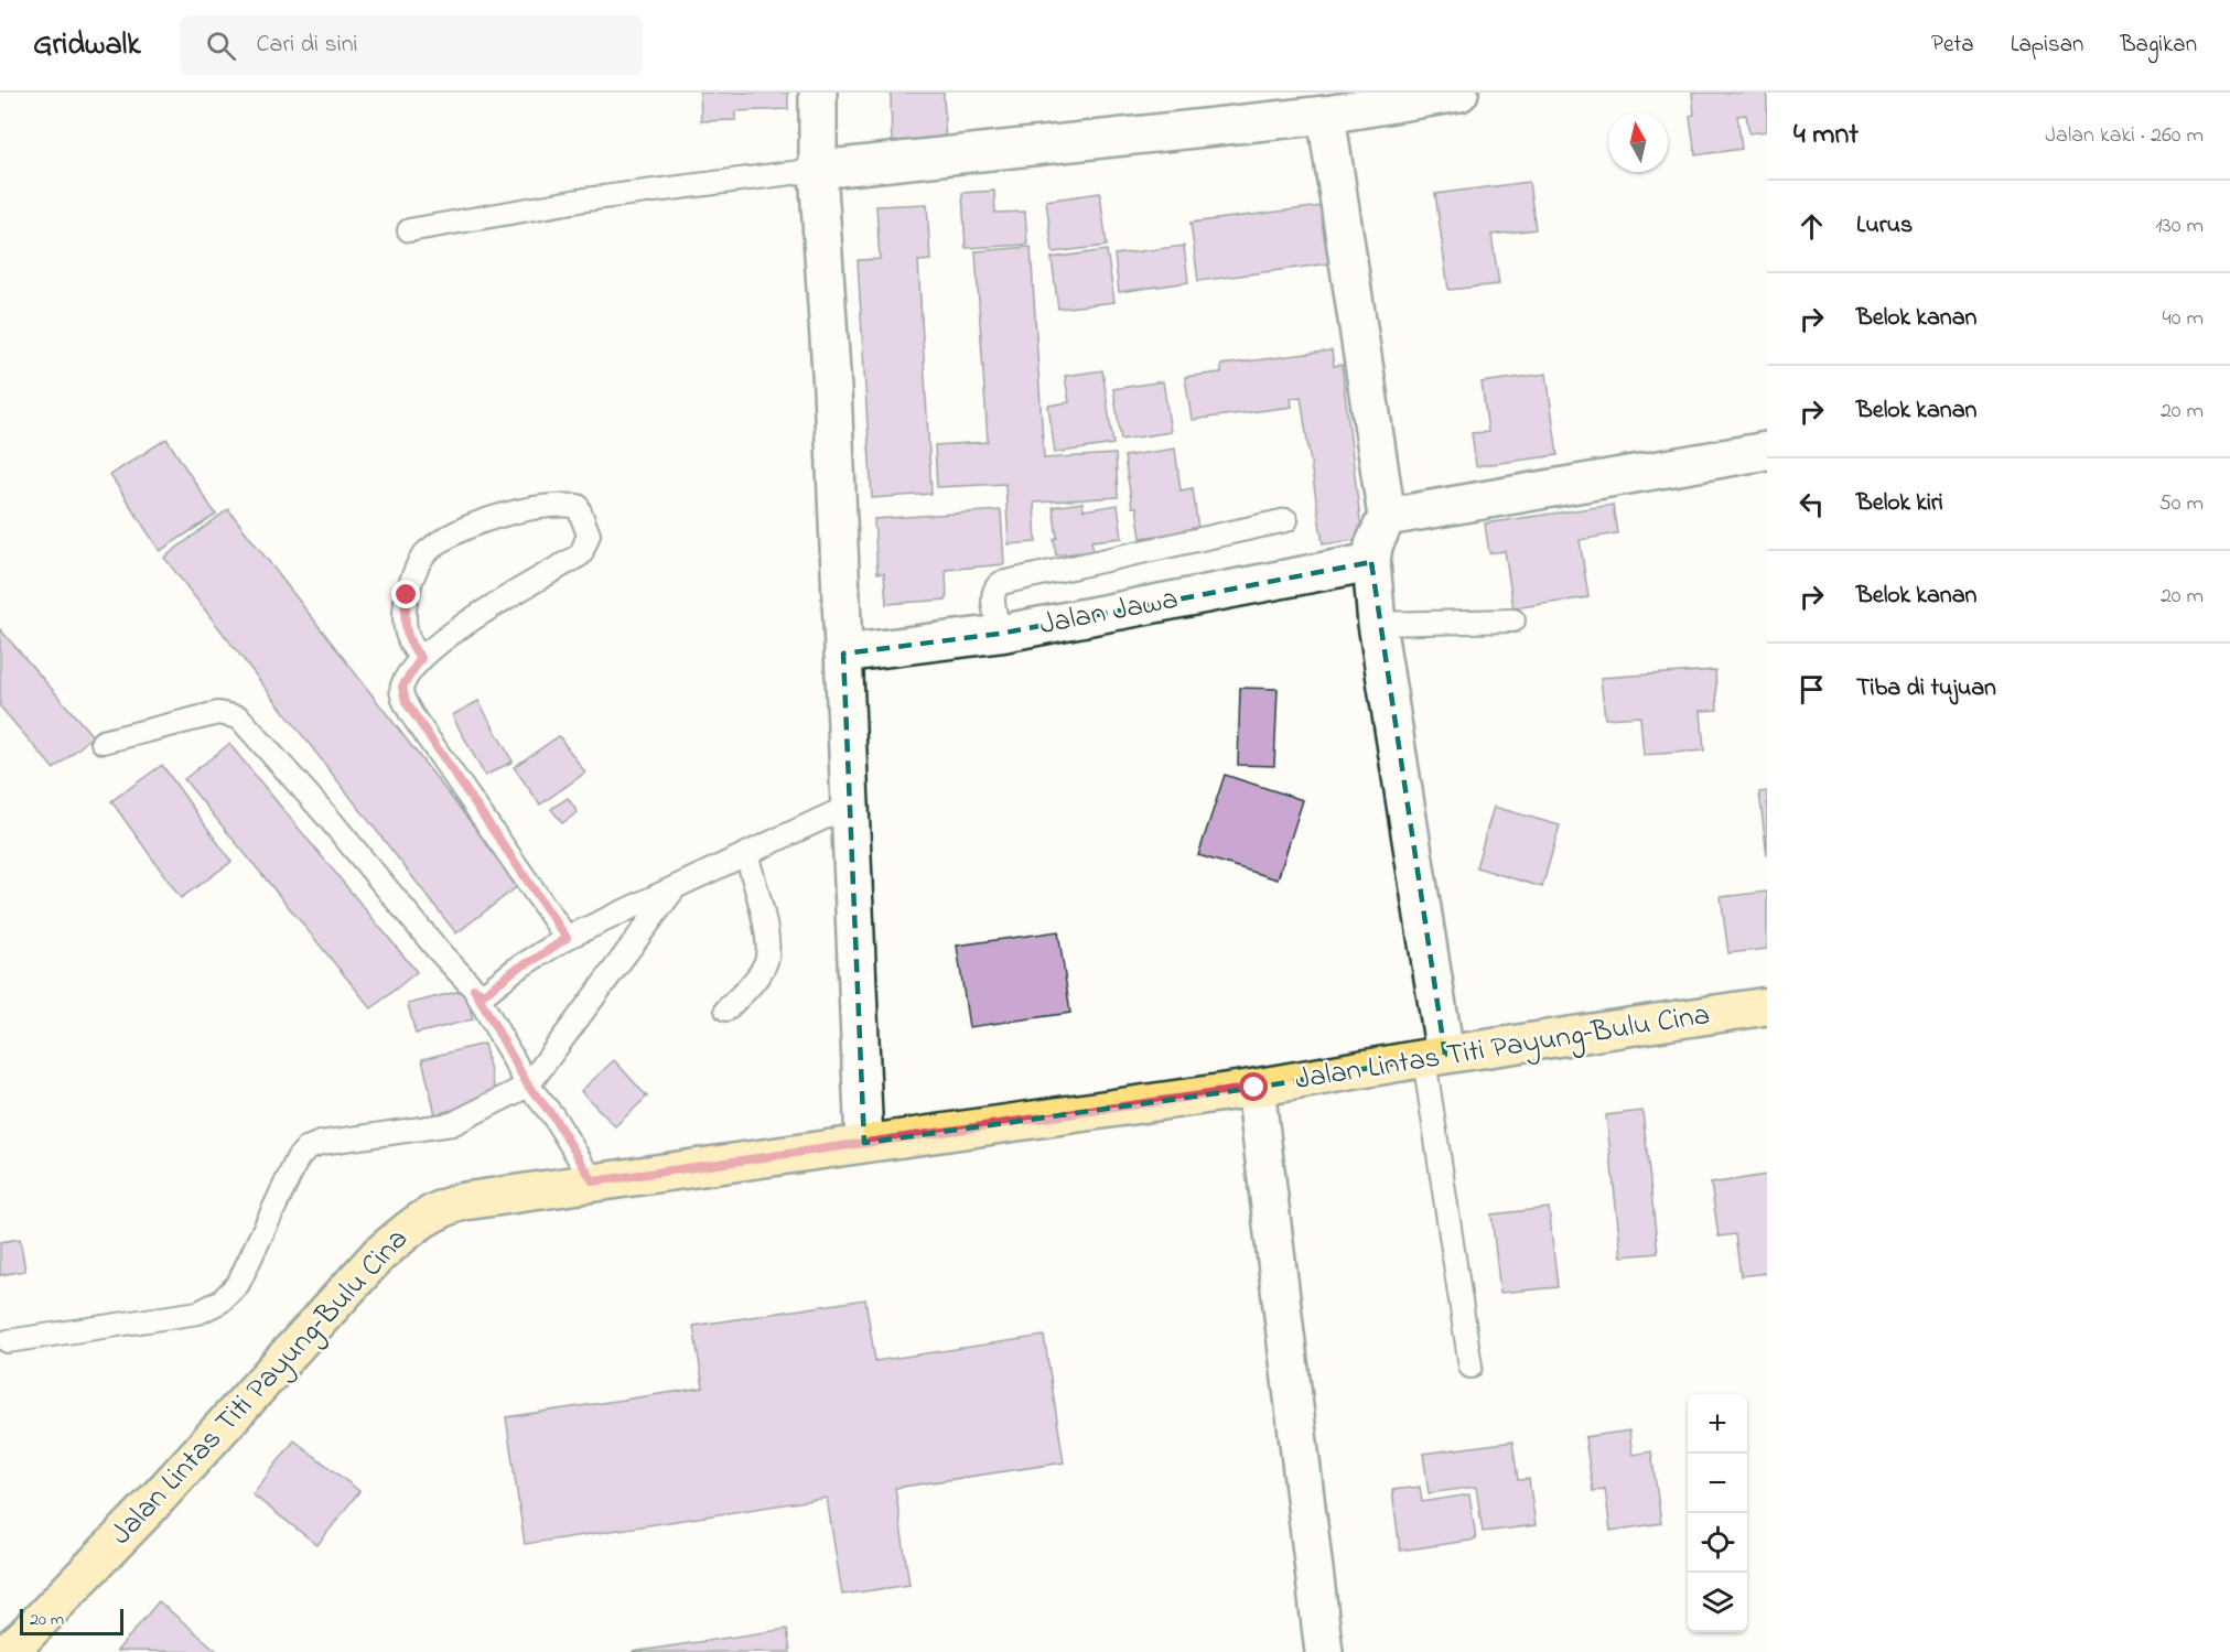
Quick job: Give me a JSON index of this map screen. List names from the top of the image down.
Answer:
{
  "streets": {
    "main road": ["Jalan Lintas Titi Payung–Bulu Cina"],
    "street": ["Jalan Jawa"]
  },
  "scale_bar": "20 m",
  "north": "top",
  "page": {
    "header": "Gridwalk",
    "search": "Cari di sini",
    "nav": ["Peta", "Lapisan", "Bagikan"],
    "heading": ["4 mnt", "Jalan kaki · 260 m"],
    "list": [
      ["Lurus", "130 m"],
      ["Belok kanan", "40 m"],
      ["Belok kanan", "20 m"],
      ["Belok kiri", "50 m"],
      ["Belok kanan", "20 m"],
      "Tiba di tujuan"
    ],
    "map_buttons": ["+", "−"],
    "scale": "20 m"
  }
}
